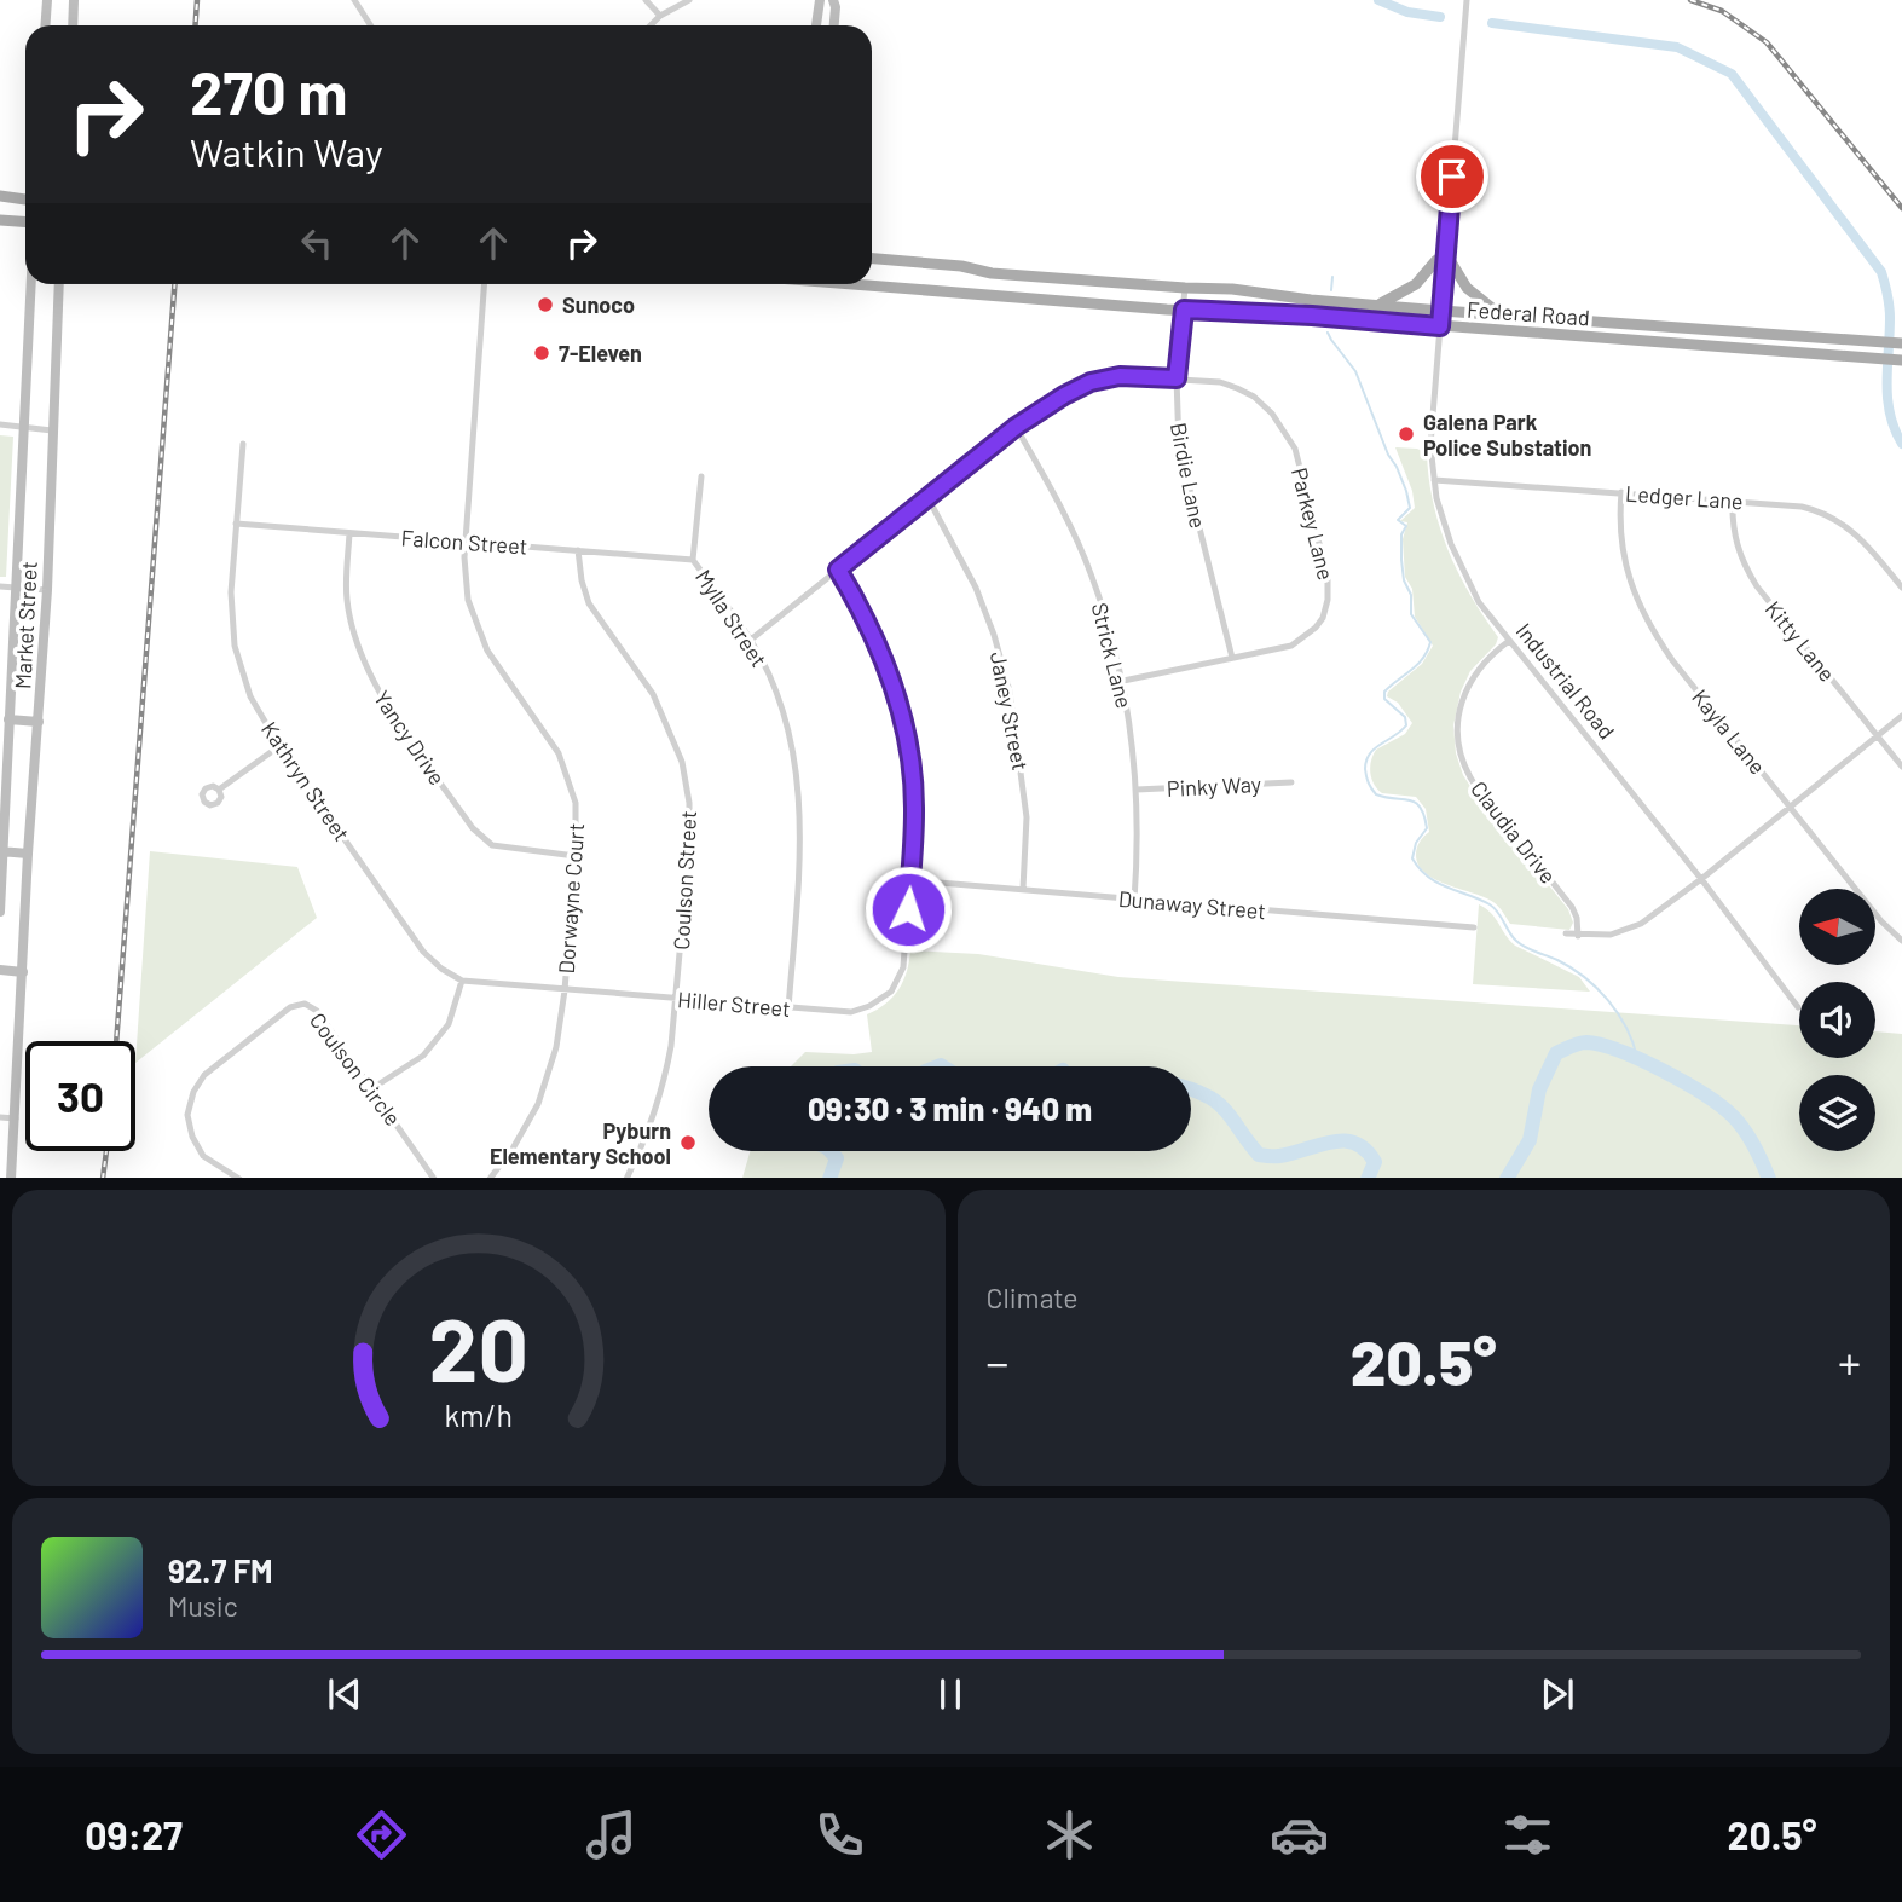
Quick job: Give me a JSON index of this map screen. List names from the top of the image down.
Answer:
{
  "streets": {
    "main road": ["Federal Road", "Market Street"],
    "street": [
      "Birdie Lane",
      "Ledger Lane",
      "Parkey Lane",
      "Falcon Street",
      "Mylla Street",
      "Kitty Lane",
      "Strick Lane",
      "Industrial Road",
      "Janey Street",
      "Kayla Lane",
      "Yancy Drive",
      "Kathryn Street",
      "Pinky Way",
      "Claudia Drive",
      "Coulson Street",
      "Dorwayne Court",
      "Dunaway Street",
      "Hiller Street",
      "Coulson Circle"
    ]
  },
  "crossings": [
    ["Federal Road", "Birdie Lane"],
    ["Federal Road", "Industrial Road"],
    ["Birdie Lane", "Parkey Lane"],
    ["Ledger Lane", "Kitty Lane"],
    ["Ledger Lane", "Industrial Road"],
    ["Ledger Lane", "Kayla Lane"],
    ["Parkey Lane", "Mylla Street"],
    ["Parkey Lane", "Strick Lane"],
    ["Parkey Lane", "Janey Street"],
    ["Falcon Street", "Mylla Street"],
    ["Falcon Street", "Yancy Drive"],
    ["Falcon Street", "Kathryn Street"],
    ["Falcon Street", "Coulson Street"],
    ["Falcon Street", "Dorwayne Court"],
    ["Mylla Street", "Hiller Street"],
    ["Strick Lane", "Pinky Way"],
    ["Strick Lane", "Dunaway Street"],
    ["Industrial Road", "Claudia Drive"],
    ["Janey Street", "Dunaway Street"],
    ["Yancy Drive", "Dorwayne Court"],
    ["Coulson Street", "Hiller Street"],
    ["Dorwayne Court", "Hiller Street"],
    ["Dunaway Street", "Hiller Street"]
  ],
  "places": [
    "Sunoco",
    "7-Eleven",
    "Galena Park Police Substation",
    "Pyburn Elementary School"
  ],
  "north": "left",
  "page": {
    "turn": ["270 m", "Watkin Way"],
    "limit": "30",
    "trip": "09:30 · 3 min · 940 m",
    "tile": "Climate",
    "heat": ["−", "20.5°", "+"],
    "song": ["92.7 FM", "Music"],
    "tabs": ["09:27", "20.5°"],
    "gauge": ["20", "km/h"]
  }
}
